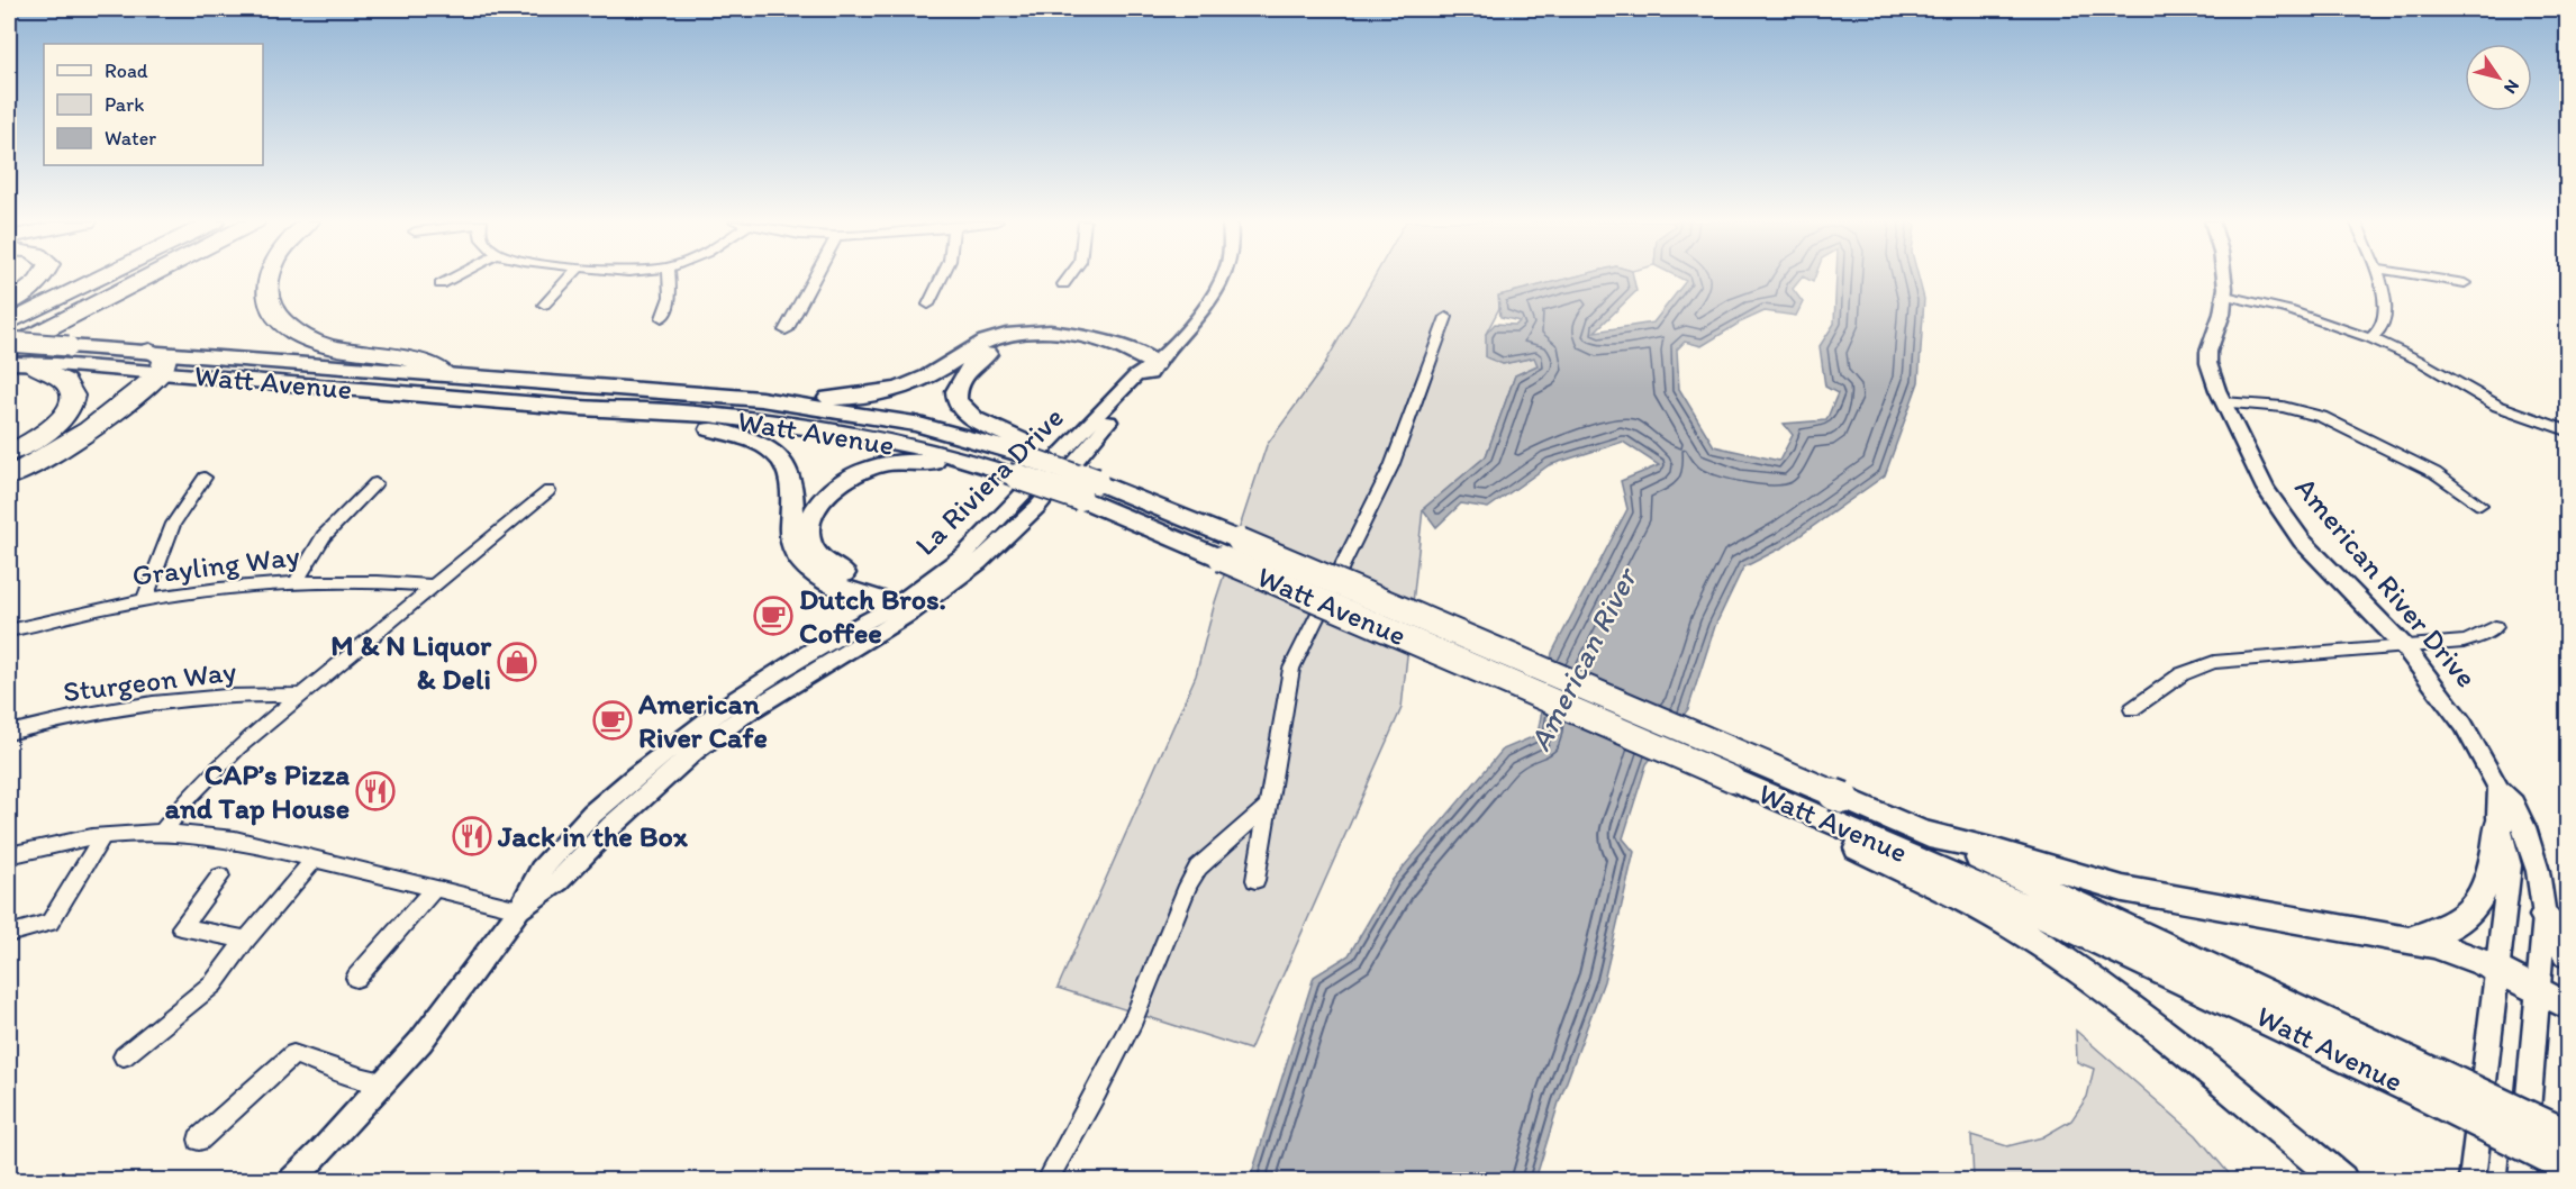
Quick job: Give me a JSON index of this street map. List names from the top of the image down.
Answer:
{
  "streets": {
    "main road": ["Watt Avenue"],
    "street": [
      "La Riviera Drive",
      "Grayling Way",
      "American River Drive",
      "Sturgeon Way"
    ]
  },
  "water": ["American River"],
  "places": {
    "cafe": ["Dutch Bros. Coffee", "American River Cafe"],
    "shop": ["M & N Liquor & Deli"],
    "restaurant": ["CAP’s Pizza and Tap House", "Jack in the Box"]
  },
  "legend": ["Road", "Park", "Water"],
  "north": "bottom right"
}
